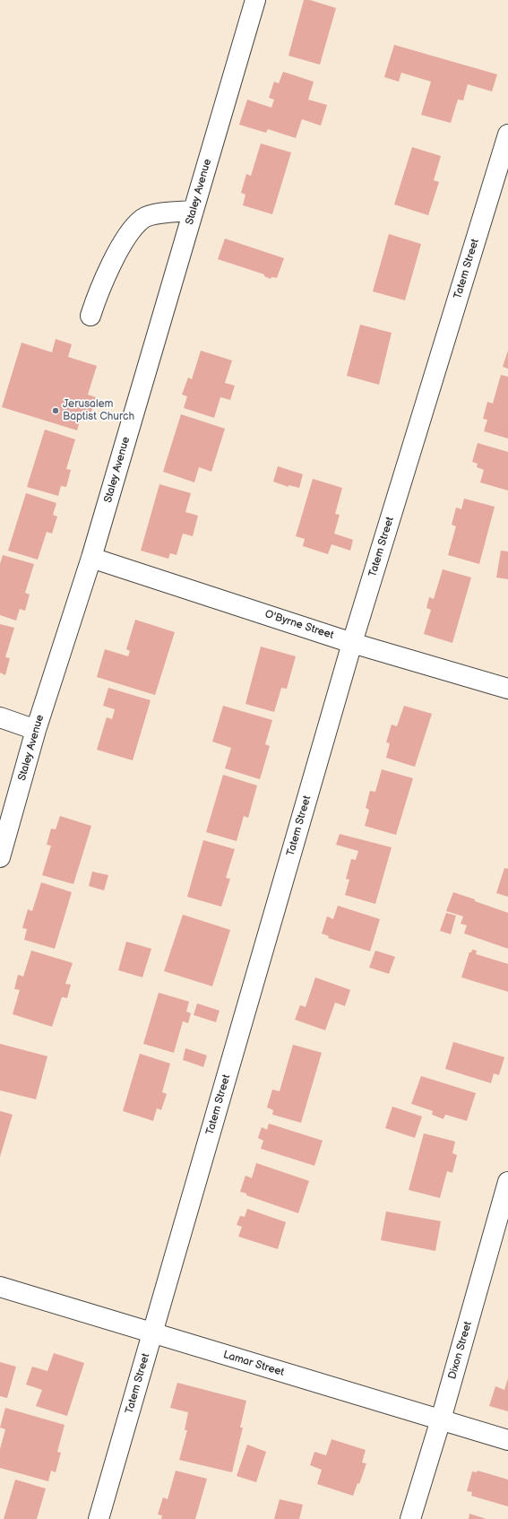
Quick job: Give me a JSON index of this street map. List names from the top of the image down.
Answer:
{
  "streets": {
    "street": [
      "Staley Avenue",
      "Tatem Street",
      "O'Byrne Street",
      "Dixon Street",
      "Lamar Street"
    ]
  },
  "crossings": [
    ["Staley Avenue", "O'Byrne Street"],
    ["Tatem Street", "O'Byrne Street"],
    ["Tatem Street", "Lamar Street"],
    ["Dixon Street", "Lamar Street"]
  ],
  "places": ["Jerusalem Baptist Church"]
}
